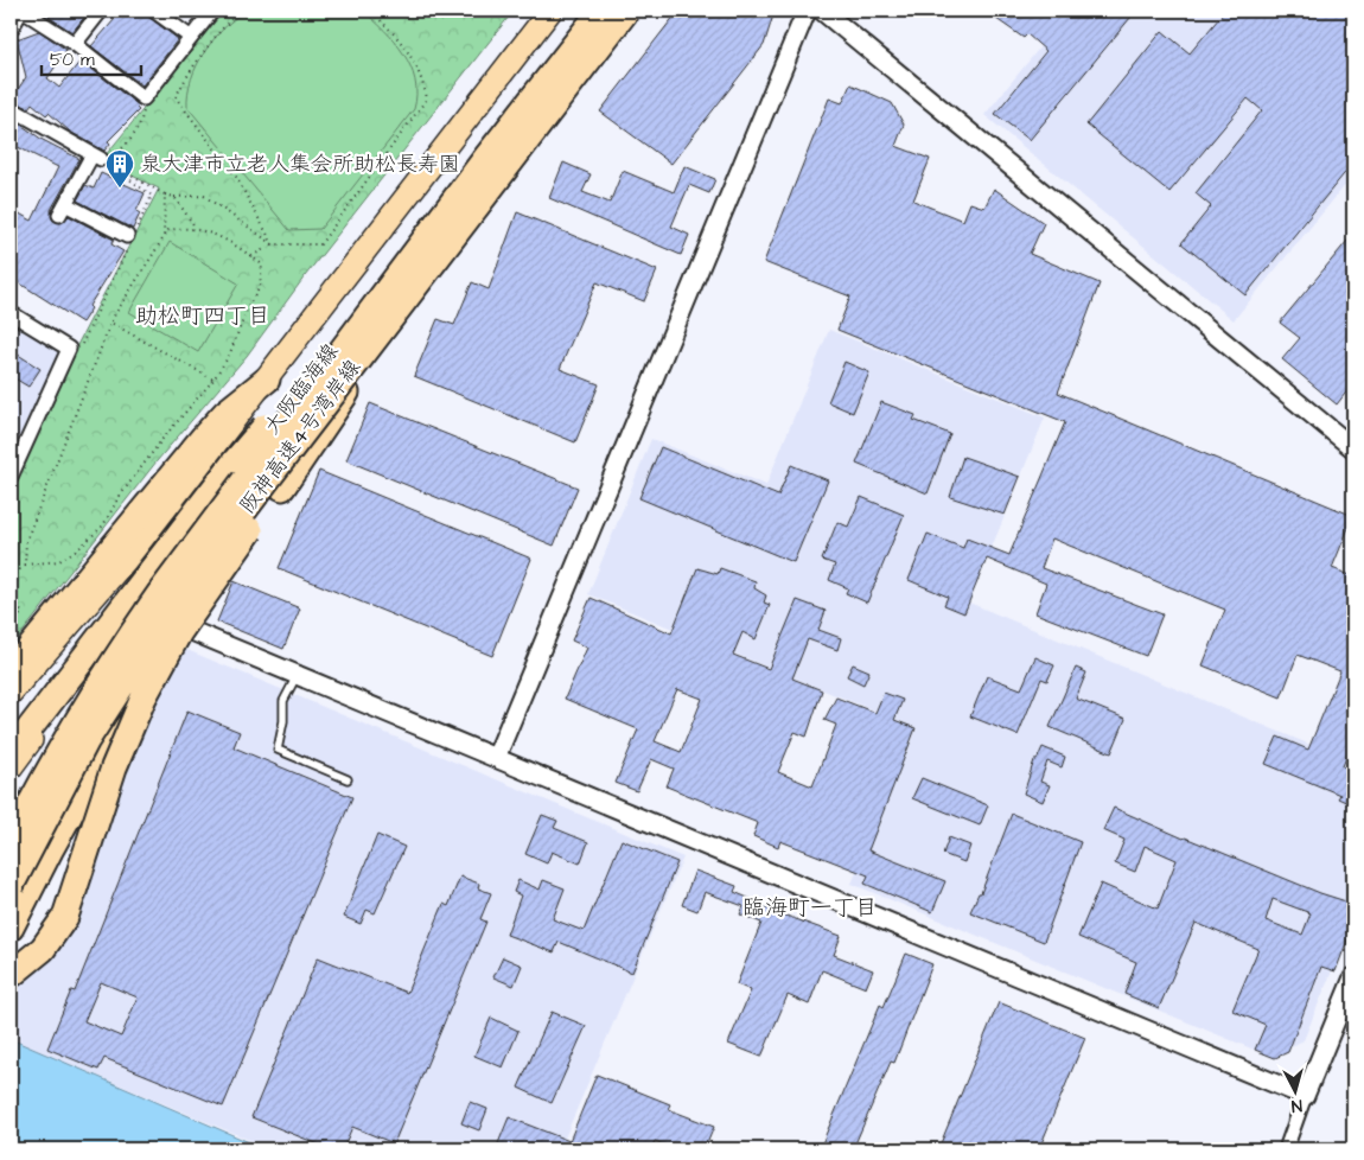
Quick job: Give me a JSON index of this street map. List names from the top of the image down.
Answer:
{
  "streets": {
    "highway": ["阪神高速4号湾岸線"],
    "main road": ["大阪臨海線"]
  },
  "districts": ["助松町四丁目", "臨海町一丁目"],
  "places": {
    "building": ["泉大津市立老人集会所助松長寿園"]
  },
  "scale_bar": "50 m",
  "north": "bottom"
}
